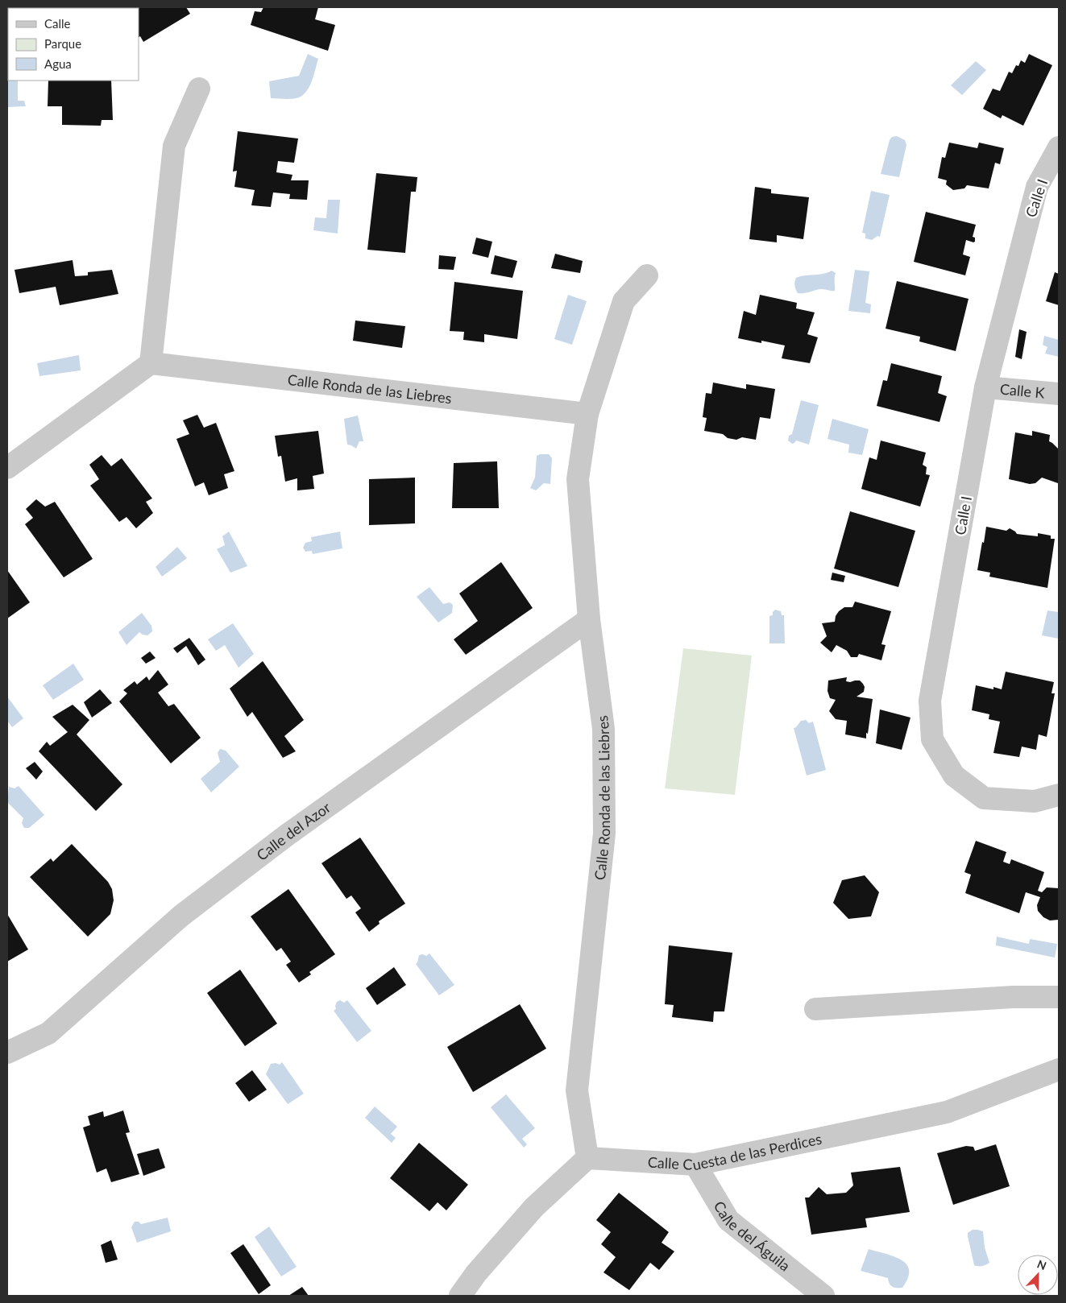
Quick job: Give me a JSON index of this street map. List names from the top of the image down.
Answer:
{
  "streets": {
    "street": [
      "Calle I",
      "Calle Ronda de las Liebres",
      "Calle K",
      "Calle del Azor",
      "Calle Cuesta de las Perdices",
      "Calle del Águila"
    ]
  },
  "crossings": [
    ["Calle I", "Calle K"],
    ["Calle Ronda de las Liebres", "Calle del Azor"],
    ["Calle Ronda de las Liebres", "Calle Cuesta de las Perdices"],
    ["Calle Cuesta de las Perdices", "Calle del Águila"]
  ],
  "legend": ["Calle", "Parque", "Agua"],
  "north": "top"
}
